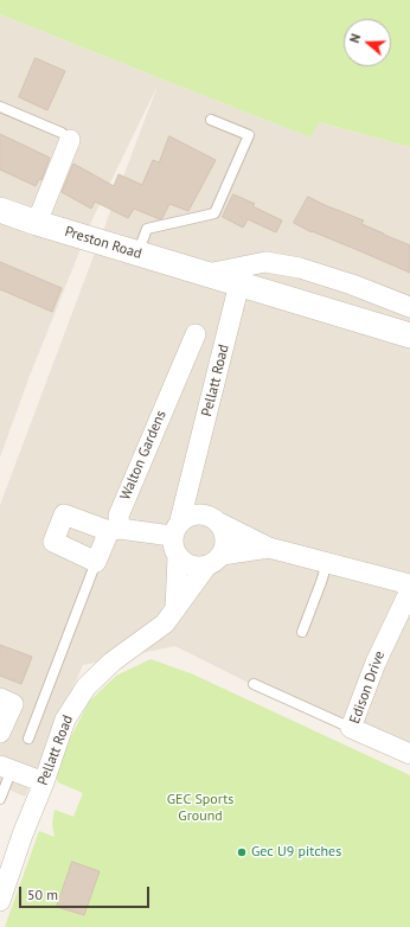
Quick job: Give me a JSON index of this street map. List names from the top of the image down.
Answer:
{
  "streets": {
    "street": [
      "Preston Road",
      "Pellatt Road",
      "Walton Gardens",
      "Edison Drive"
    ]
  },
  "crossings": [
    ["Preston Road", "Pellatt Road"]
  ],
  "parks": ["GEC Sports Ground"],
  "places": ["Gec U9 pitches"],
  "scale_bar": "50 m",
  "north": "left"
}
